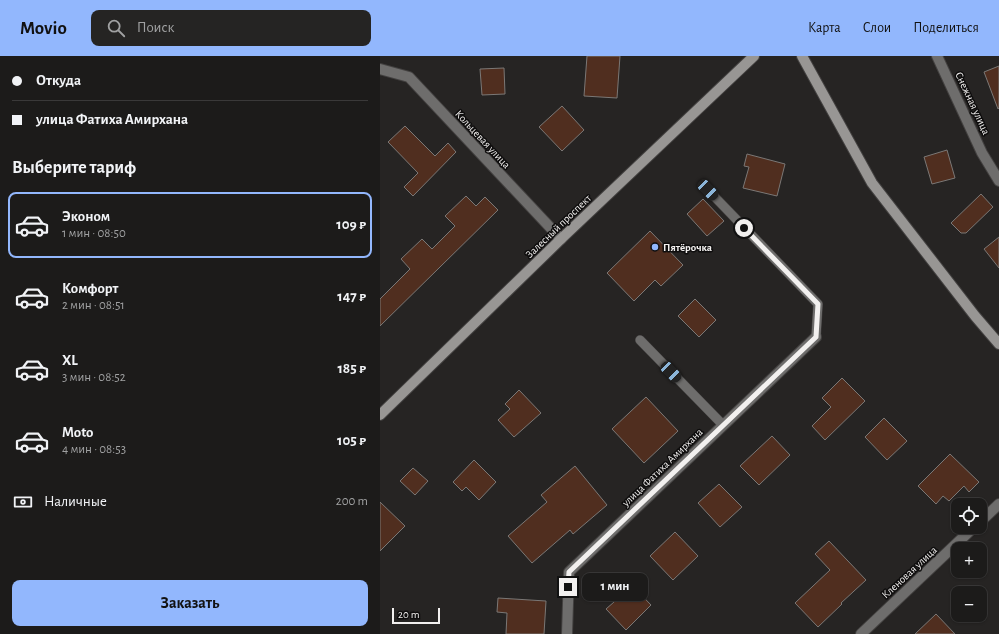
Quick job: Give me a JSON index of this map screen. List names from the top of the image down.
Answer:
{
  "streets": {
    "main road": ["Залесный проспект"],
    "street": [
      "Снежная улица",
      "Кольцевая улица",
      "улица Фатиха Амирхана",
      "Кленовая улица"
    ]
  },
  "crossings": [
    ["Кольцевая улица", "Залесный проспект"]
  ],
  "places": ["Пятёрочка"],
  "scale_bar": "20 m",
  "page": {
    "header": "Movio",
    "search": "Поиск",
    "nav": ["Карта", "Слои", "Поделиться"],
    "banner": ["Откуда", "улица Фатиха Амирхана"],
    "heading": "Выберите тариф",
    "list": [
      {
        "name": "Эконом",
        "note": "1 мин · 08:50",
        "value": "109 ₽"
      },
      {
        "name": "Комфорт",
        "note": "2 мин · 08:51",
        "value": "147 ₽"
      },
      {
        "name": "XL",
        "note": "3 мин · 08:52",
        "value": "185 ₽"
      },
      {
        "name": "Moto",
        "note": "4 мин · 08:53",
        "value": "105 ₽"
      }
    ],
    "pay": ["Наличные", "200 m"],
    "map_buttons": ["+", "−"],
    "buttons": "Заказать",
    "bubble": "1 мин",
    "scale": "20 m"
  }
}
